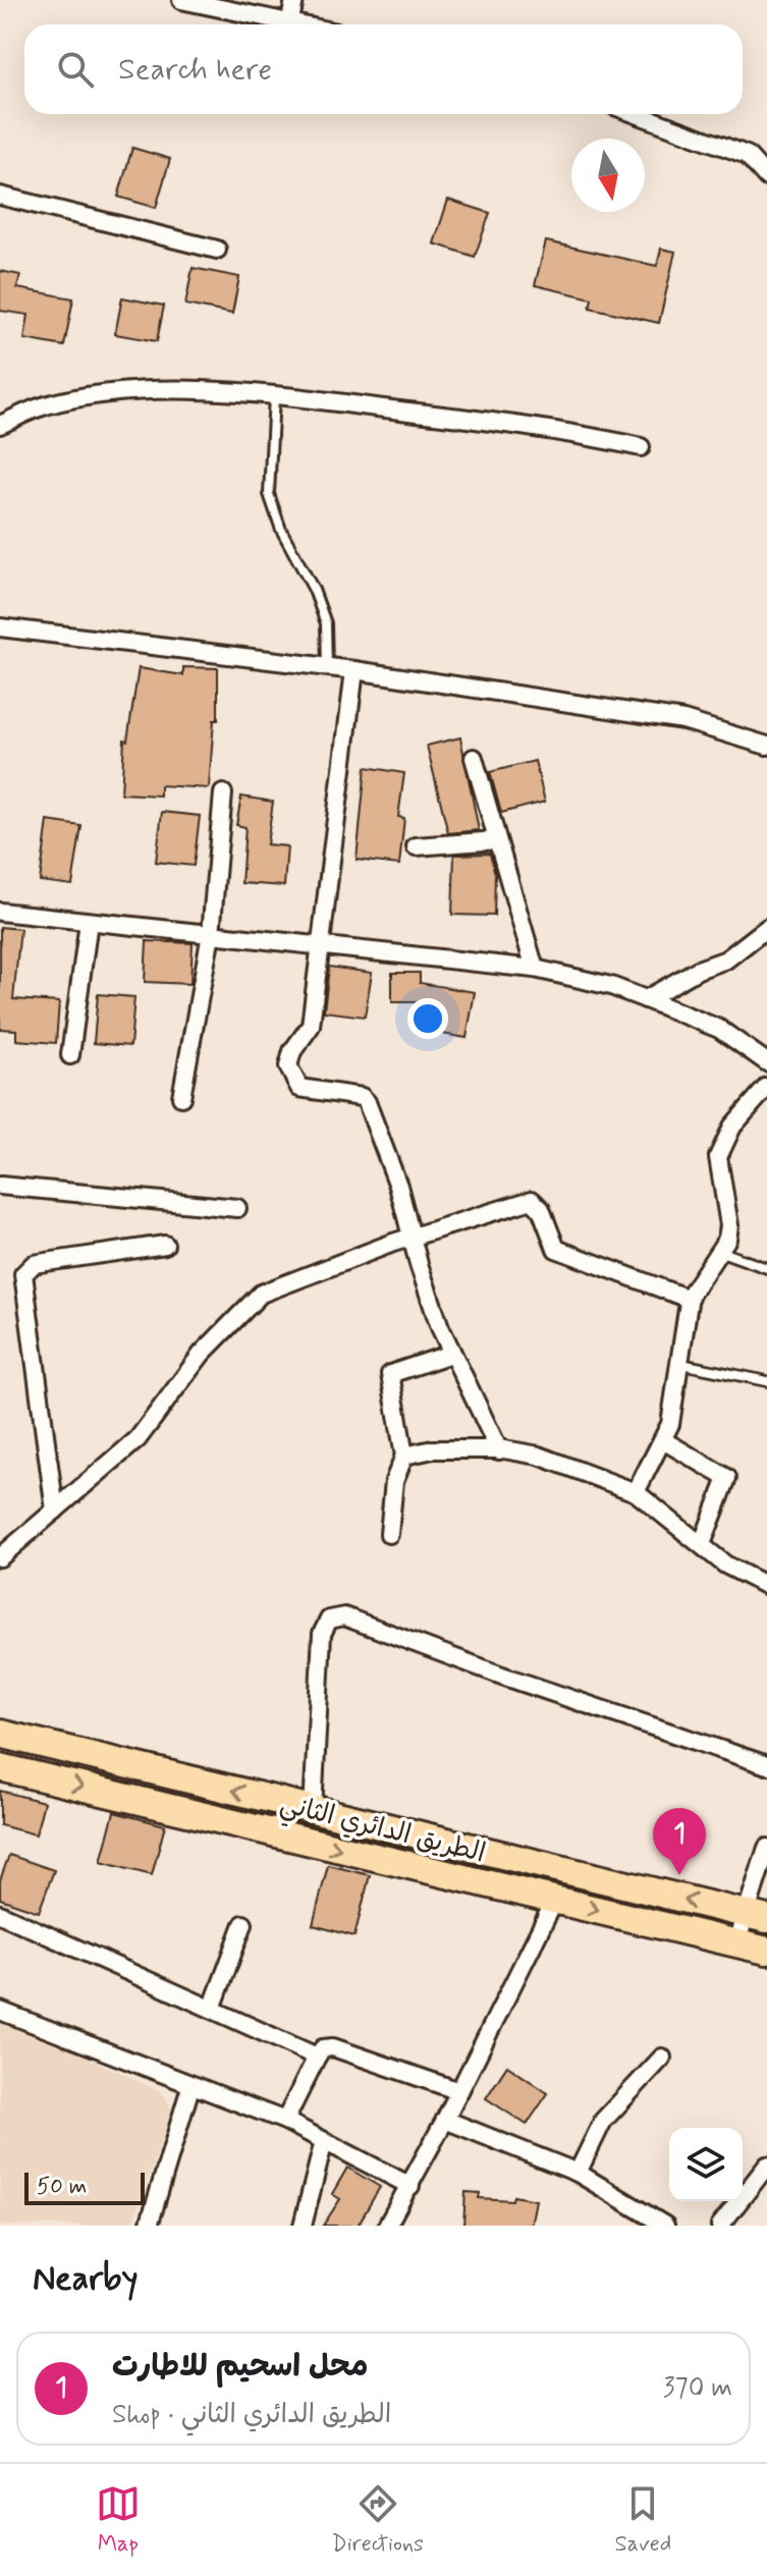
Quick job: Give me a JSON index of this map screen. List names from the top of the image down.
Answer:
{
  "streets": {
    "main road": ["الطريق الدائري الثاني"]
  },
  "scale_bar": "50 m",
  "north": "bottom",
  "page": {
    "search": "Search here",
    "pins": "1",
    "scale": "50 m",
    "heading": "Nearby",
    "list": [
      {
        "mark": "1",
        "name": "محل اسحيم للاطارت",
        "note": "Shop · الطريق الدائري الثاني",
        "value": "370 m"
      }
    ],
    "nav": ["Map", "Directions", "Saved"]
  }
}
